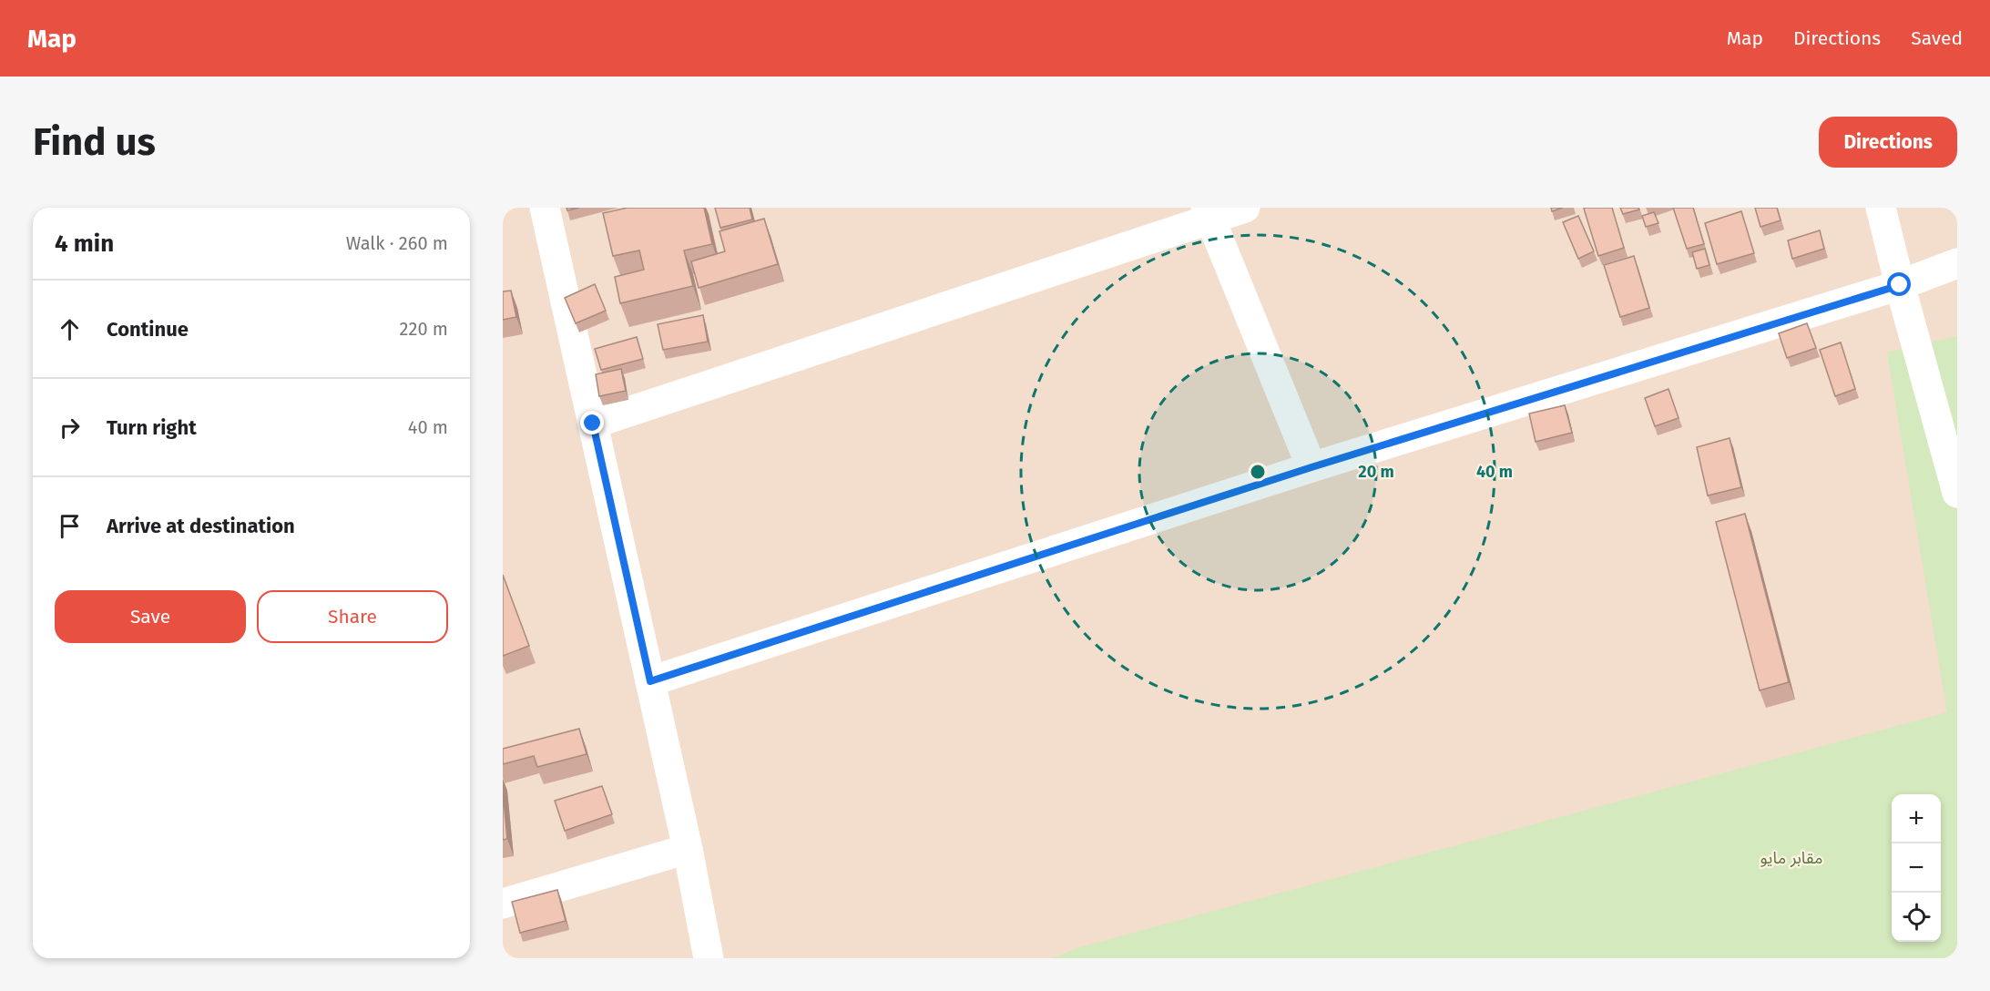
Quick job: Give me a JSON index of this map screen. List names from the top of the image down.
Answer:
{
  "parks": ["مقابر مايو"],
  "page": {
    "header": "Map",
    "nav": ["Map", "Directions", "Saved"],
    "buttons": [
      "Directions",
      ["Save", "Share"]
    ],
    "title": "Find us",
    "heading": ["4 min", "Walk · 260 m"],
    "list": [
      ["Continue", "220 m"],
      ["Turn right", "40 m"],
      "Arrive at destination"
    ],
    "map_buttons": ["+", "−"]
  },
  "rings": ["20 m", "40 m"]
}
